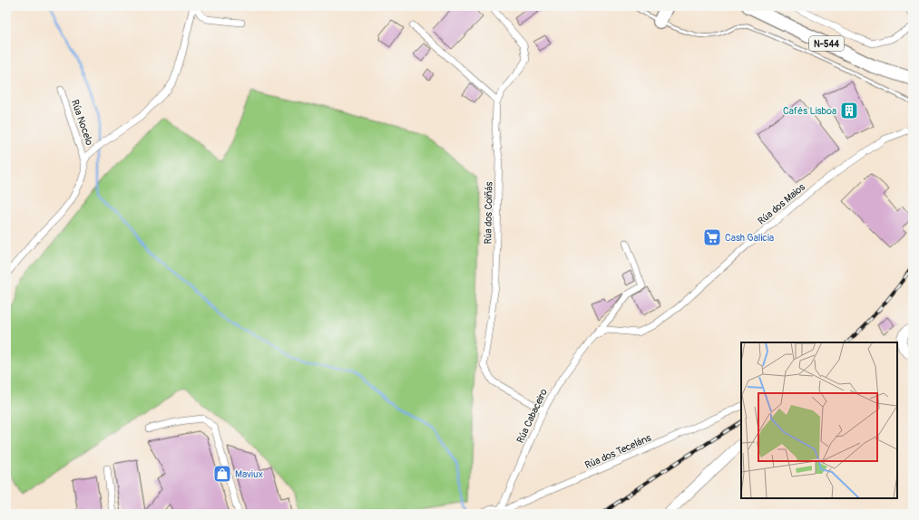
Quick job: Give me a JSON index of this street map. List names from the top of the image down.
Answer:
{
  "streets": {
    "highway": ["N-544"],
    "street": [
      "Rúa Nocelo",
      "Rúa dos Maios",
      "Rúa dos Coiñás",
      "Rúa Cabaceiro",
      "Rúa dos Teceláns"
    ]
  },
  "crossings": [
    ["Rúa dos Maios", "Rúa Cabaceiro"],
    ["Rúa dos Coiñás", "Rúa Cabaceiro"],
    ["Rúa Cabaceiro", "Rúa dos Teceláns"]
  ],
  "places": {
    "building": ["Cafés Lisboa"],
    "supermarket": ["Cash Galicia"],
    "shop": ["Maviux"]
  }
}
